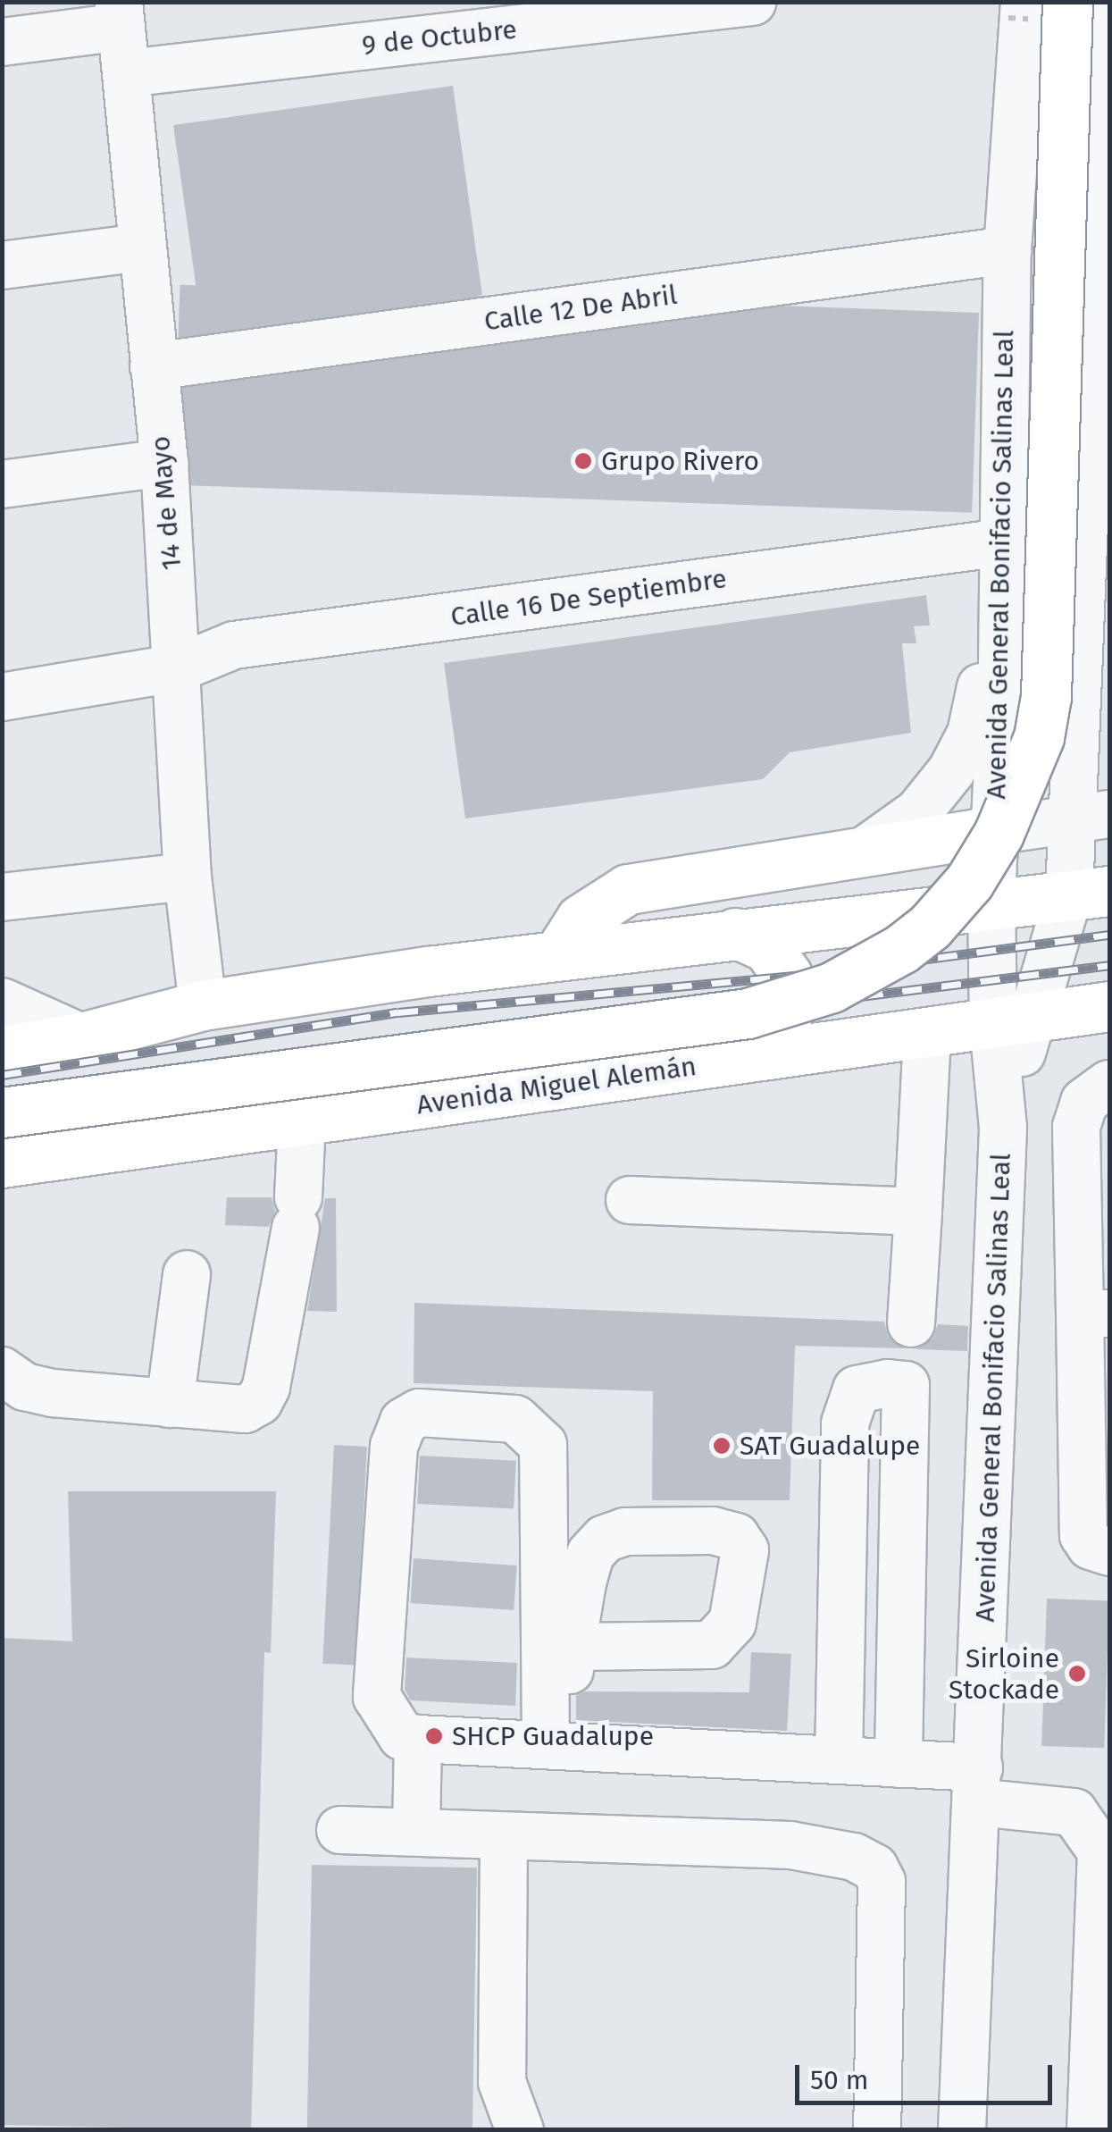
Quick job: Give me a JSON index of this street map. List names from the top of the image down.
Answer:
{
  "streets": {
    "highway": ["Avenida Miguel Alemán"],
    "street": [
      "9 de Octubre",
      "Calle 12 De Abril",
      "14 de Mayo",
      "Avenida General Bonifacio Salinas Leal",
      "Calle 16 De Septiembre"
    ]
  },
  "crossings": [
    ["9 de Octubre", "14 de Mayo"],
    ["Calle 12 De Abril", "14 de Mayo"],
    ["Calle 12 De Abril", "Avenida General Bonifacio Salinas Leal"],
    ["14 de Mayo", "Calle 16 De Septiembre"],
    ["Avenida General Bonifacio Salinas Leal", "Calle 16 De Septiembre"],
    ["Avenida General Bonifacio Salinas Leal", "Avenida Miguel Alemán"]
  ],
  "places": [
    "Grupo Rivero",
    "SAT Guadalupe",
    "Sirloine Stockade",
    "SHCP Guadalupe"
  ],
  "scale_bar": "50 m"
}
